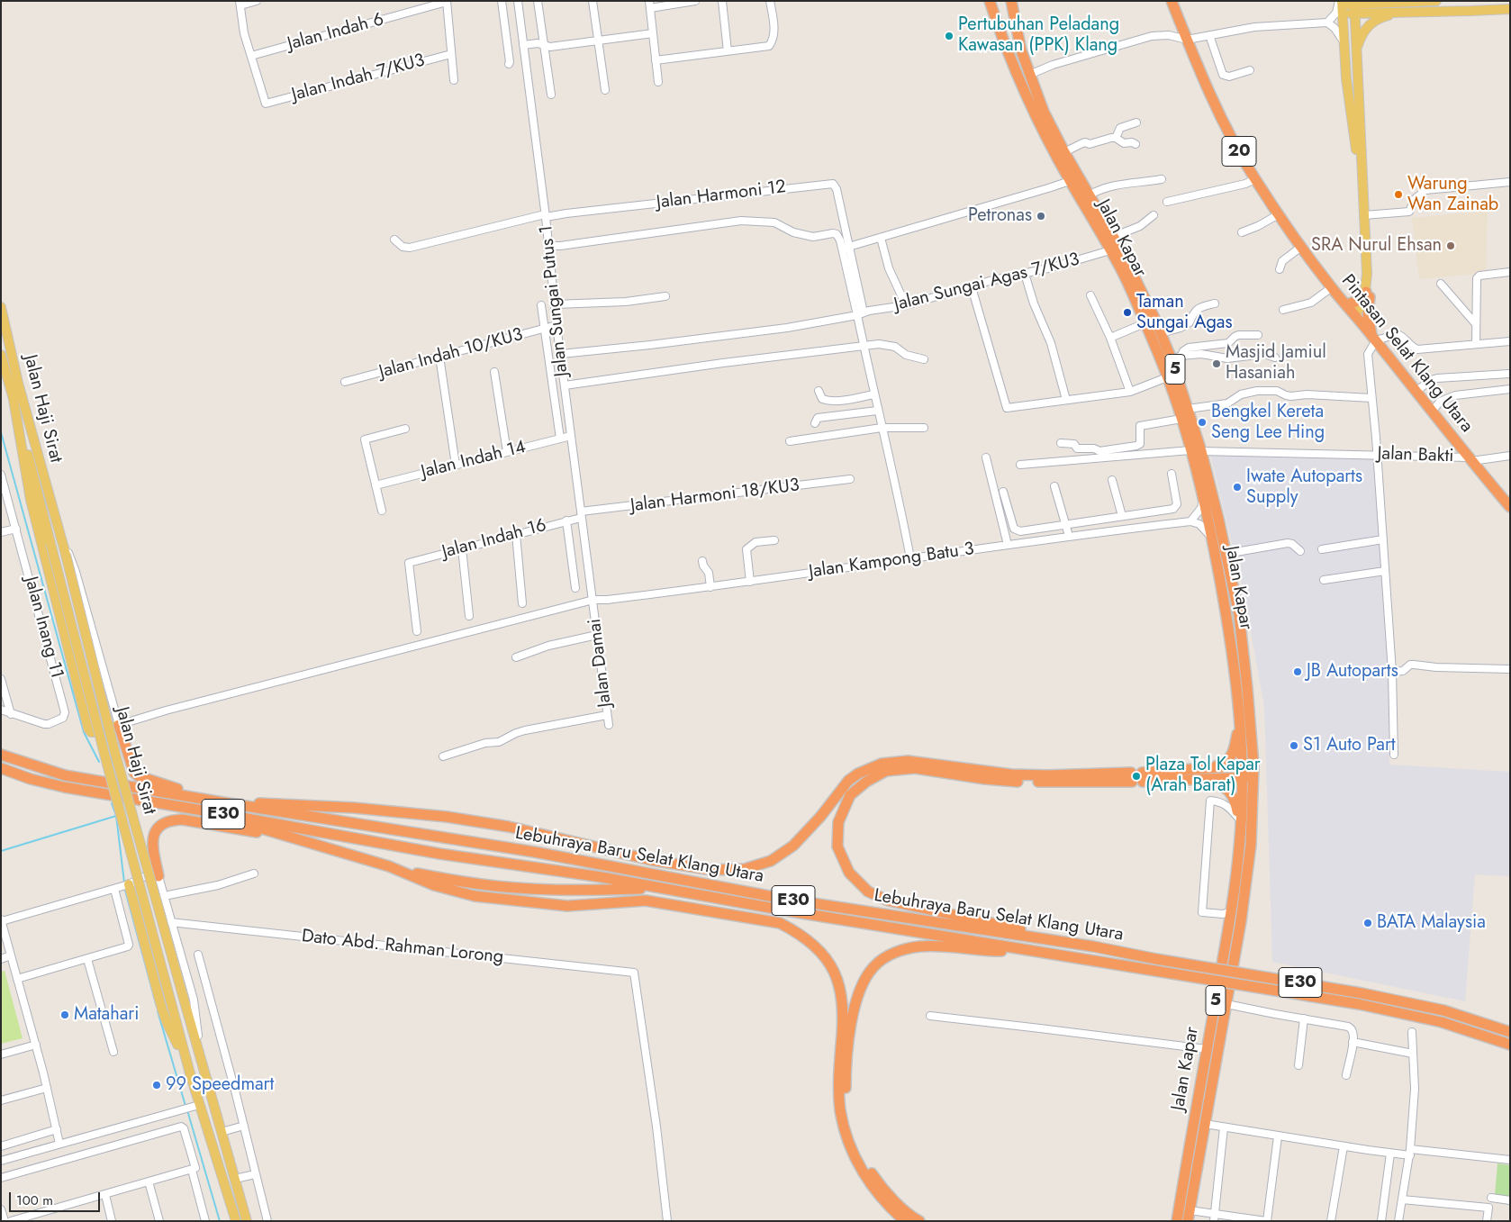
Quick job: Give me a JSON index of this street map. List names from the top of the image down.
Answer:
{
  "streets": {
    "highway": [
      "20",
      "Jalan Kapar",
      "Pintasan Selat Klang Utara",
      "5",
      "E30",
      "Lebuhraya Baru Selat Klang Utara"
    ],
    "main road": ["Jalan Haji Sirat"],
    "street": [
      "Jalan Indah 6",
      "Jalan Indah 7/KU3",
      "Jalan Harmoni 12",
      "Jalan Sungai Agas 7/KU3",
      "Jalan Sungai Putus 1",
      "Jalan Indah 10/KU3",
      "Jalan Bakti",
      "Jalan Indah 14",
      "Jalan Harmoni 18/KU3",
      "Jalan Indah 16",
      "Jalan Kampong Batu 3",
      "Jalan Inang 11",
      "Jalan Damai",
      "Dato Abd. Rahman Lorong"
    ]
  },
  "crossings": [
    ["Jalan Indah 6", "Jalan Indah 7/KU3"],
    ["Jalan Harmoni 12", "Jalan Sungai Putus 1"],
    ["Jalan Kapar", "Jalan Sungai Agas 7/KU3"],
    ["Jalan Kapar", "Jalan Bakti"],
    ["Jalan Sungai Agas 7/KU3", "Jalan Sungai Putus 1"],
    ["Jalan Sungai Putus 1", "Jalan Indah 10/KU3"],
    ["Jalan Sungai Putus 1", "Jalan Indah 14"],
    ["Jalan Sungai Putus 1", "Jalan Harmoni 18/KU3"],
    ["Jalan Sungai Putus 1", "Jalan Indah 16"],
    ["Jalan Sungai Putus 1", "Jalan Kampong Batu 3"],
    ["Jalan Sungai Putus 1", "Jalan Damai"],
    ["Pintasan Selat Klang Utara", "Jalan Bakti"],
    ["Jalan Harmoni 18/KU3", "Jalan Indah 16"],
    ["Jalan Kampong Batu 3", "Jalan Damai"]
  ],
  "places": [
    "Pertubuhan Peladang Kawasan (PPK) Klang",
    "Warung Wan Zainab",
    "Petronas",
    "SRA Nurul Ehsan",
    "Taman Sungai Agas",
    "Masjid Jamiul Hasaniah",
    "Bengkel Kereta Seng Lee Hing",
    "Iwate Autoparts Supply",
    "JB Autoparts",
    "S1 Auto Part",
    "Plaza Tol Kapar (Arah Barat)",
    "BATA Malaysia",
    "Matahari",
    "99 Speedmart"
  ],
  "scale_bar": "100 m"
}
